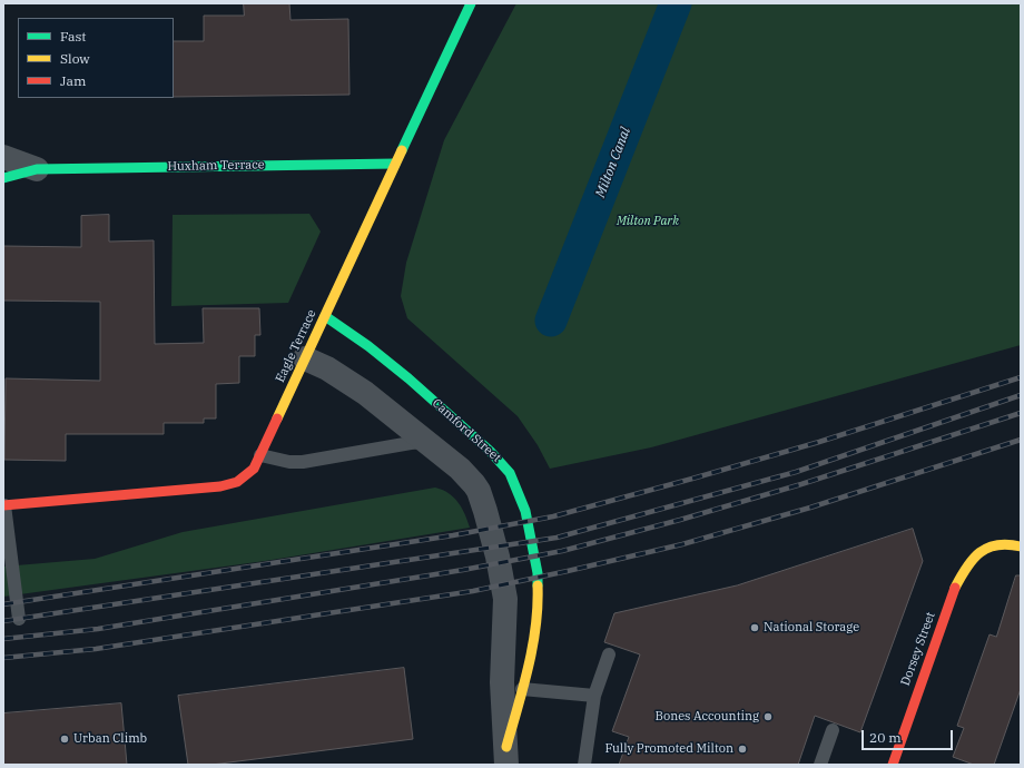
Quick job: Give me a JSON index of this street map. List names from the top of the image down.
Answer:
{
  "streets": {
    "street": [
      "Huxham Terrace",
      "Eagle Terrace",
      "Camford Street",
      "Dorsey Street"
    ]
  },
  "crossings": [
    ["Huxham Terrace", "Eagle Terrace"],
    ["Eagle Terrace", "Camford Street"]
  ],
  "water": ["Milton Canal"],
  "parks": ["Milton Park"],
  "places": [
    "National Storage",
    "Bones Accounting",
    "Urban Climb",
    "Fully Promoted Milton"
  ],
  "legend": ["Fast", "Slow", "Jam"],
  "scale_bar": "20 m"
}
